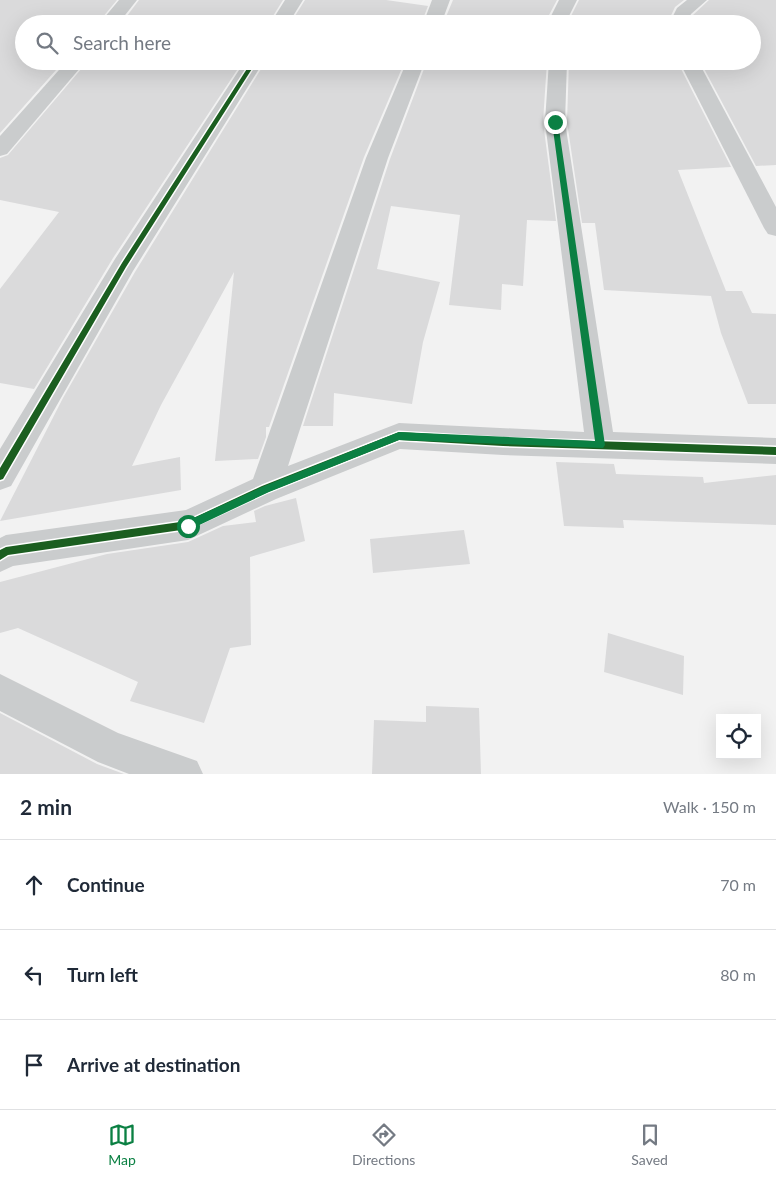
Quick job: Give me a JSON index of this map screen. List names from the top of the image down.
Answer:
{
  "page": {
    "search": "Search here",
    "heading": ["2 min", "Walk · 150 m"],
    "list": [
      ["Continue", "70 m"],
      ["Turn left", "80 m"],
      "Arrive at destination"
    ],
    "nav": ["Map", "Directions", "Saved"]
  }
}
